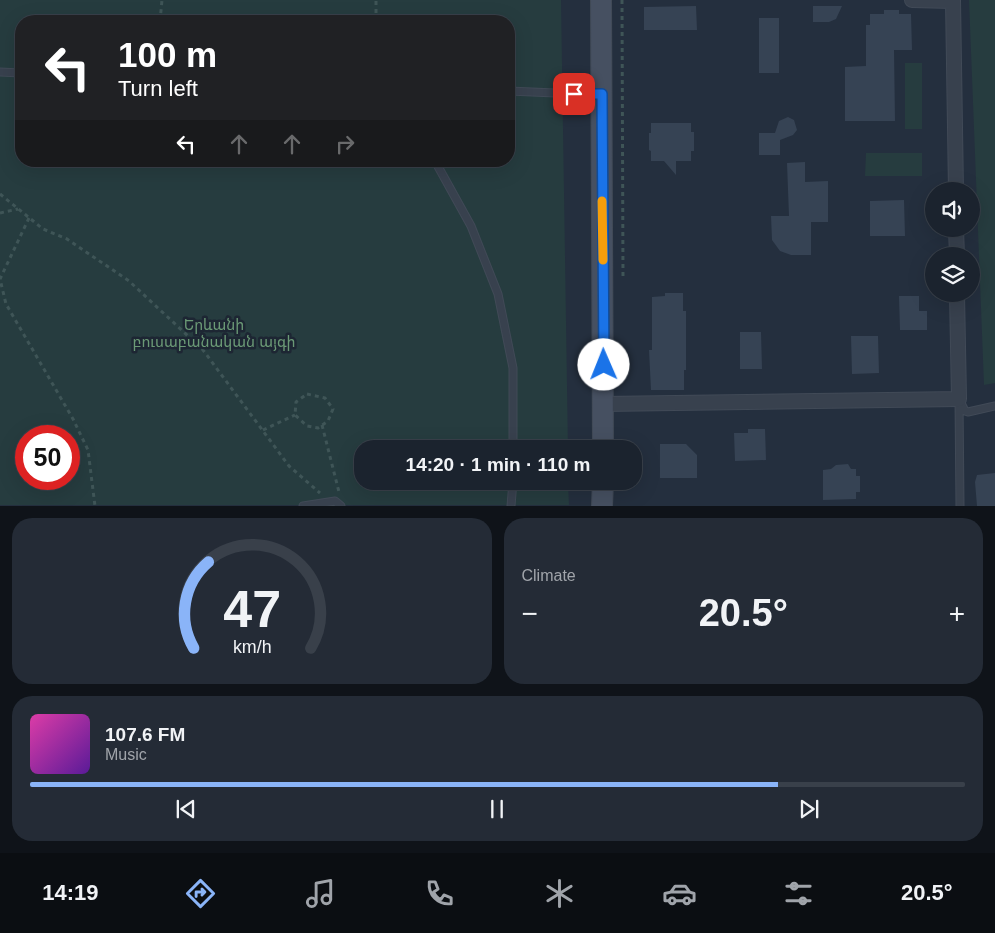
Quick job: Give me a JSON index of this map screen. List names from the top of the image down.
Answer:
{
  "parks": ["Երևանի բուսաբանական այգի"],
  "page": {
    "turn": ["100 m", "Turn left"],
    "limit": "50",
    "trip": "14:20 · 1 min · 110 m",
    "tile": "Climate",
    "heat": ["−", "20.5°", "+"],
    "song": ["107.6 FM", "Music"],
    "tabs": ["14:19", "20.5°"],
    "gauge": ["47", "km/h"]
  }
}
